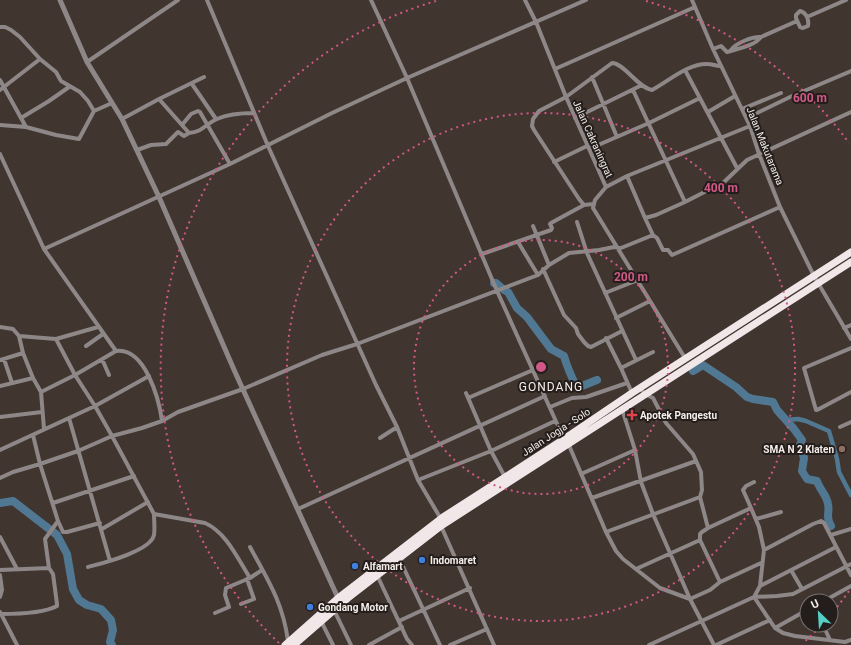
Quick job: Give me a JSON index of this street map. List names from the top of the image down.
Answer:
{
  "streets": {
    "highway": ["Jalan Jogja - Solo"],
    "street": ["Jalan Cakraningrat", "Jalan Makutarama"]
  },
  "crossings": [
    ["Jalan Makutarama", "Jalan Jogja - Solo"]
  ],
  "districts": ["GONDANG"],
  "places": {
    "health": ["Apotek Pangestu"],
    "other": [
      "SMA N 2 Klaten",
      "Indomaret",
      "Alfamart",
      "Gondang Motor"
    ]
  },
  "north": "top left",
  "rings": ["600 m", "400 m", "200 m"]
}
